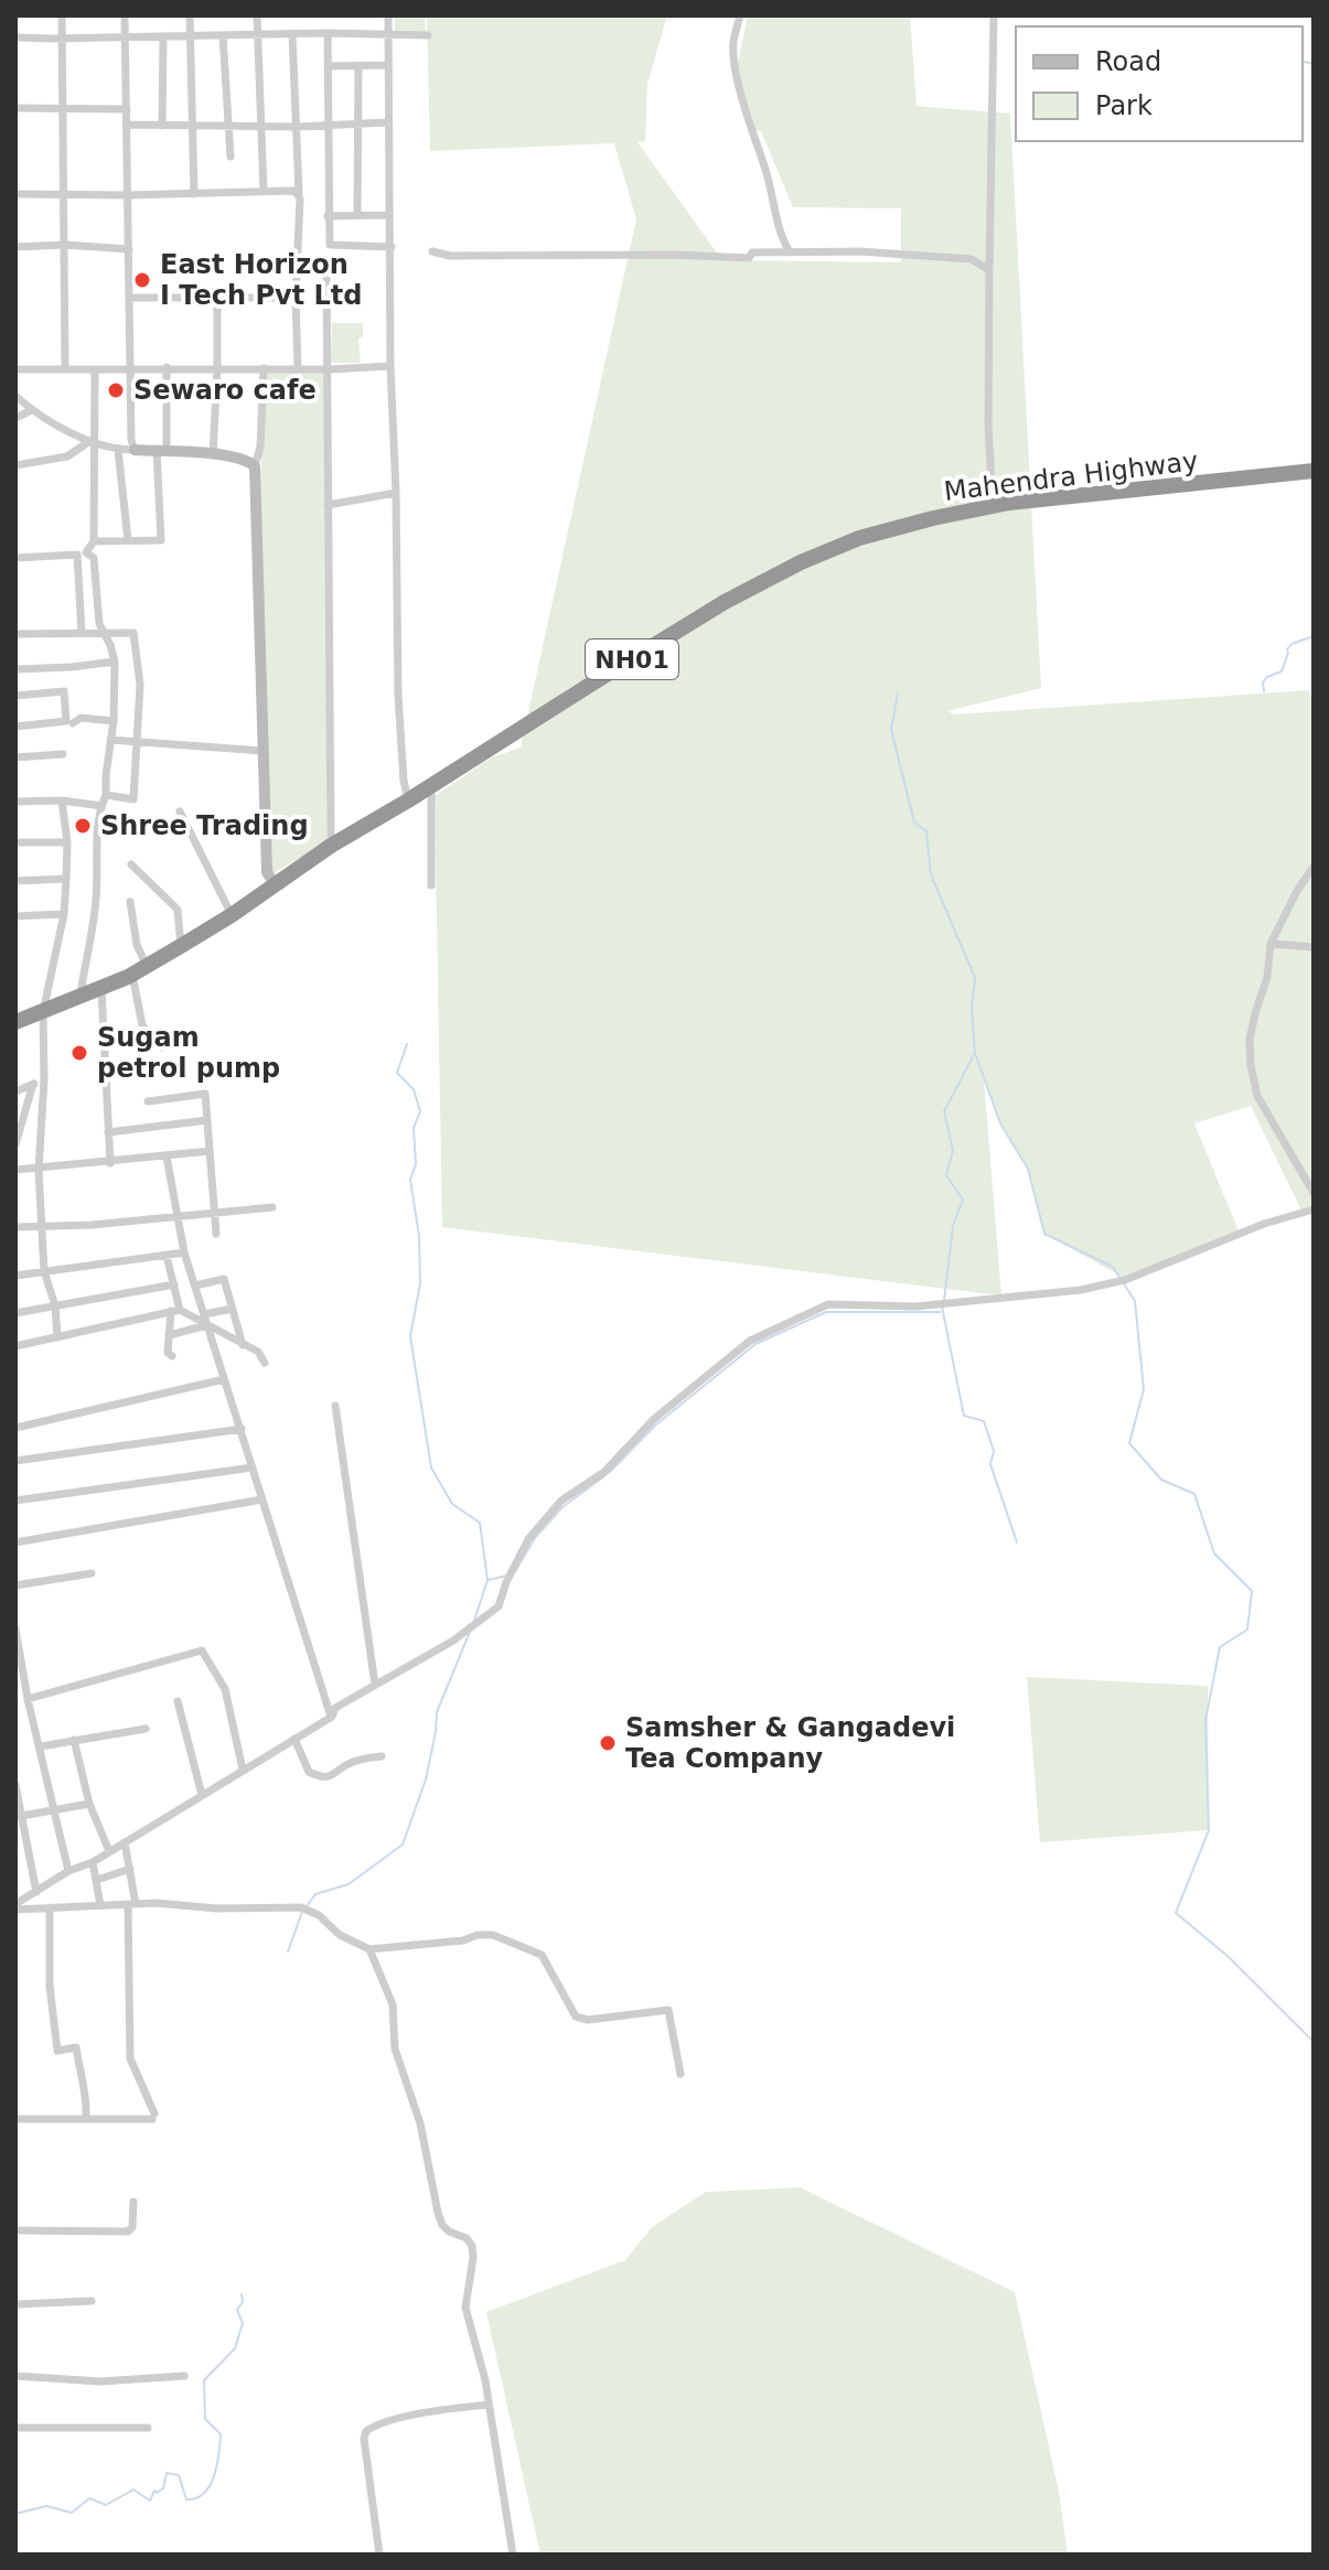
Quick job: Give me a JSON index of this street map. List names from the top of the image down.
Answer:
{
  "streets": {
    "highway": ["Mahendra Highway", "NH01"]
  },
  "places": [
    "East Horizon I Tech Pvt Ltd",
    "Sewaro cafe",
    "Shree Trading",
    "Sugam petrol pump",
    "Samsher & Gangadevi Tea Company"
  ],
  "legend": ["Road", "Park"]
}
